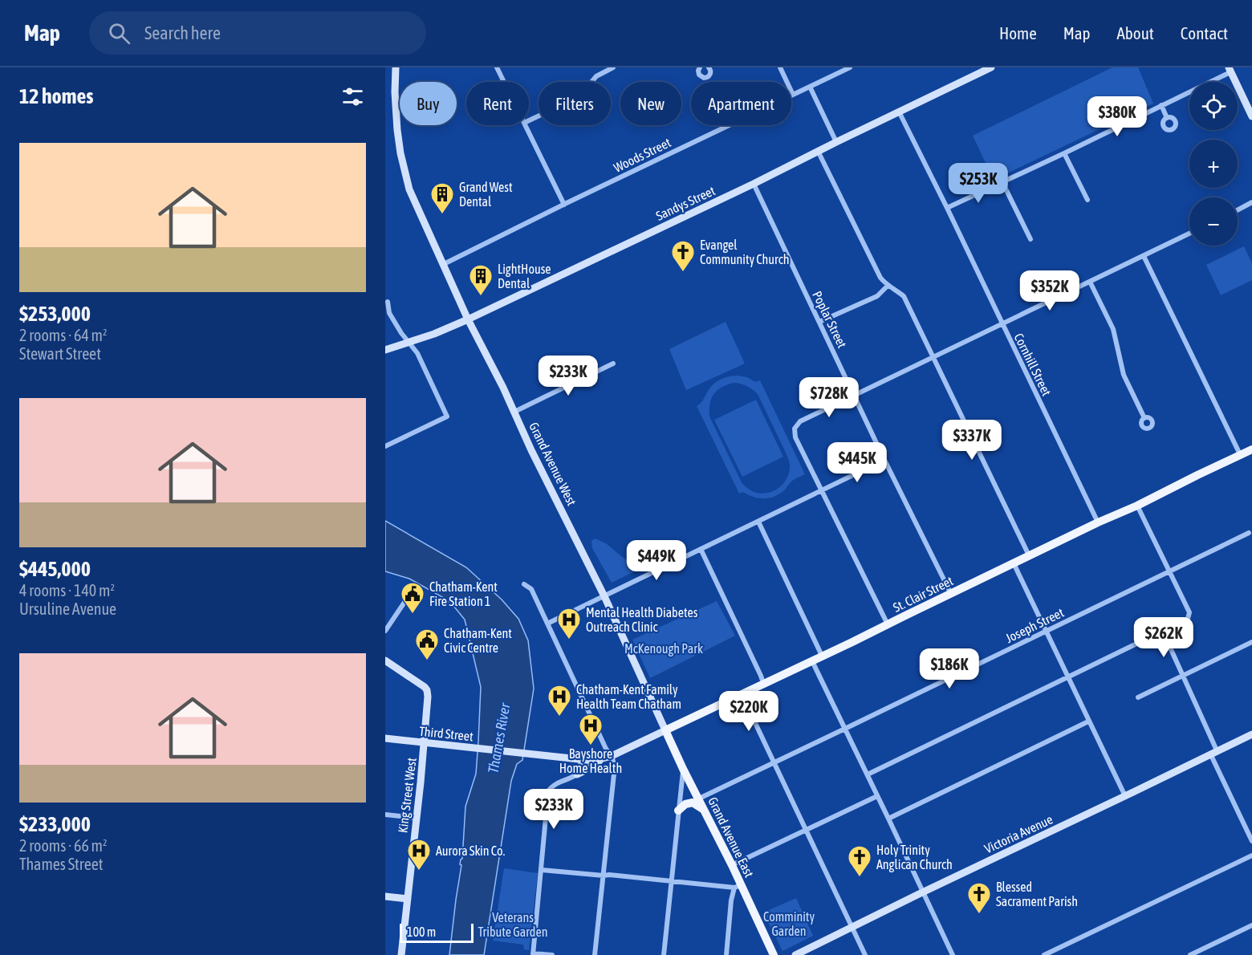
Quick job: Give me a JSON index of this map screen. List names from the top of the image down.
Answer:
{
  "streets": {
    "main road": ["St. Clair Street", "Grand Avenue East"],
    "street": [
      "Woods Street",
      "Sandys Street",
      "Poplar Street",
      "Cornhill Street",
      "Grand Avenue West",
      "Joseph Street",
      "Third Street",
      "King Street West",
      "Victoria Avenue"
    ]
  },
  "crossings": [
    ["Woods Street", "Grand Avenue West"],
    ["Sandys Street", "Poplar Street"],
    ["Sandys Street", "Cornhill Street"],
    ["Sandys Street", "Grand Avenue West"],
    ["Poplar Street", "St. Clair Street"],
    ["Cornhill Street", "St. Clair Street"],
    ["Grand Avenue West", "St. Clair Street"],
    ["Grand Avenue West", "Grand Avenue East"],
    ["St. Clair Street", "Third Street"],
    ["St. Clair Street", "Grand Avenue East"],
    ["Joseph Street", "Grand Avenue East"],
    ["Third Street", "King Street West"]
  ],
  "water": ["Thames River"],
  "parks": ["McKenough Park", "Comminity Garden", "Veterans Tribute Garden"],
  "places": {
    "building": ["Grand West Dental", "LightHouse Dental"],
    "church": ["Evangel Community Church", "Holy Trinity Anglican Church", "Blessed Sacrament Parish"],
    "public building": ["Chatham-Kent Fire Station 1", "Chatham-Kent Civic Centre"],
    "hospital": [
      "Mental Health Diabetes Outreach Clinic",
      "Chatham-Kent Family Health Team Chatham",
      "Bayshore Home Health",
      "Aurora Skin Co."
    ]
  },
  "scale_bar": "100 m",
  "page": {
    "header": "Map",
    "search": "Search here",
    "nav": [
      "Home",
      "Map",
      "About",
      "Contact"
    ],
    "heading": "12 homes",
    "map_buttons": ["+", "−"],
    "chip": [
      "Buy",
      "Rent",
      "Filters",
      "New",
      "Apartment"
    ],
    "price": [
      "$380K",
      "$253K",
      "$352K",
      "$233K",
      "$728K",
      "$337K",
      "$445K",
      "$449K",
      "$262K",
      "$186K",
      "$220K",
      "$233K"
    ],
    "list": [
      {
        "name": "$253,000",
        "note": "2 rooms · 64 m² · Stewart Street"
      },
      {
        "name": "$445,000",
        "note": "4 rooms · 140 m² · Ursuline Avenue"
      },
      {
        "name": "$233,000",
        "note": "2 rooms · 66 m² · Thames Street"
      }
    ],
    "scale": "100 m"
  }
}
